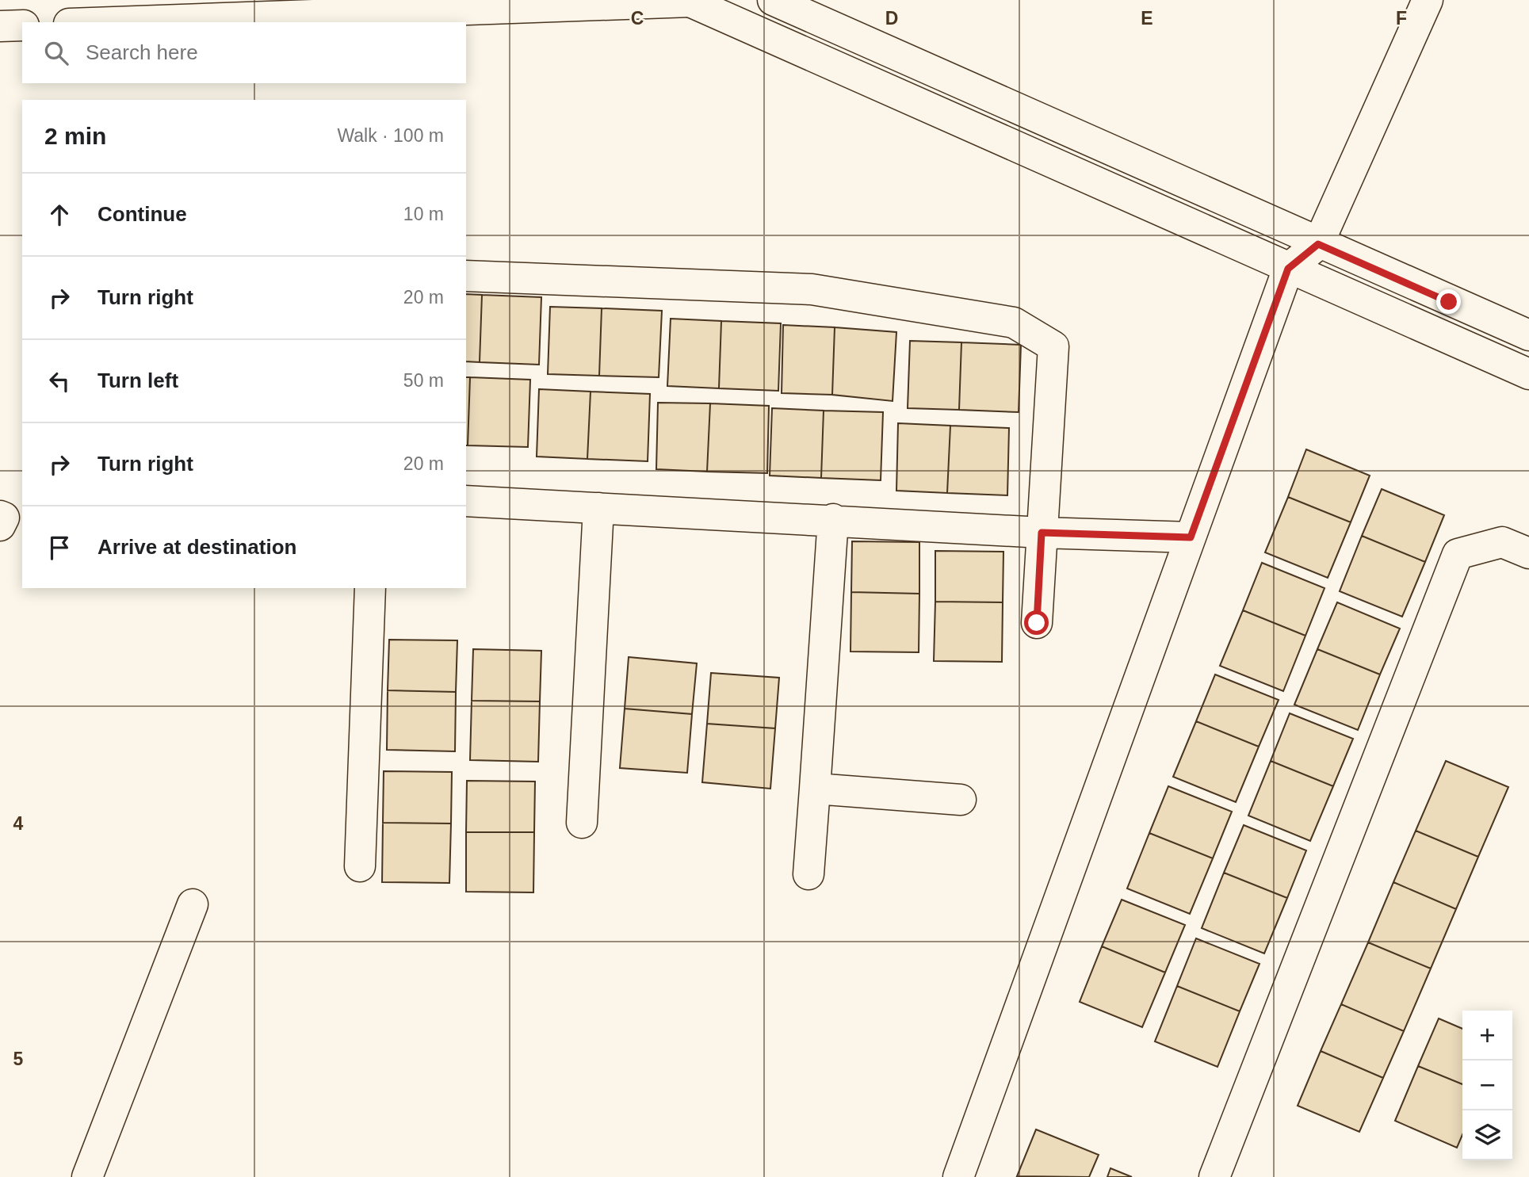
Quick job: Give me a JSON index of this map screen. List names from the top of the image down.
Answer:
{
  "page": {
    "search": "Search here",
    "heading": ["2 min", "Walk · 100 m"],
    "list": [
      ["Continue", "10 m"],
      ["Turn right", "20 m"],
      ["Turn left", "50 m"],
      ["Turn right", "20 m"],
      "Arrive at destination"
    ],
    "map_buttons": ["+", "−"]
  },
  "grid": {
    "columns": [
      "C",
      "D",
      "E",
      "F"
    ],
    "rows": ["4", "5"]
  }
}
